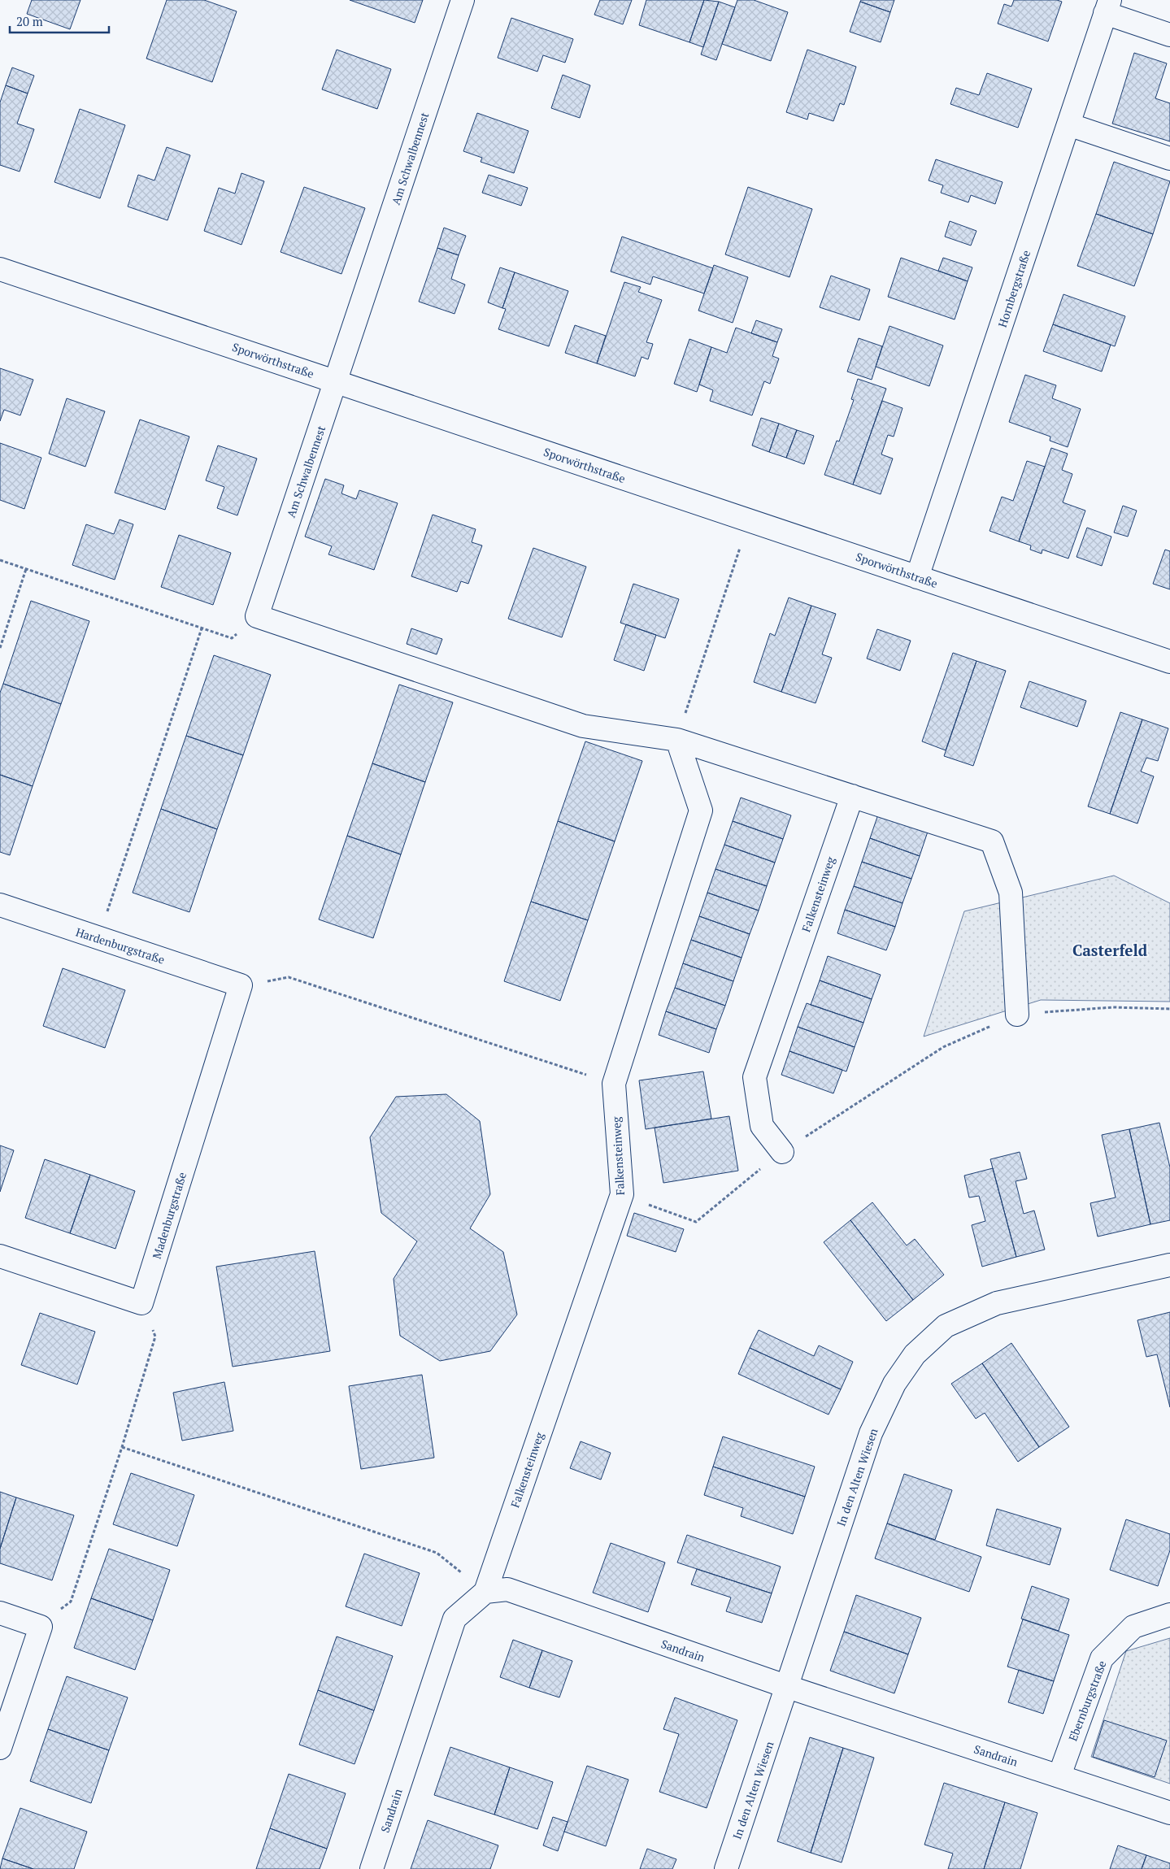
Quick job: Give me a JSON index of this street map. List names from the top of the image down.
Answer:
{
  "streets": {
    "street": [
      "Am Schwalbennest",
      "Hornbergstraße",
      "Sporwörthstraße",
      "Falkensteinweg",
      "Hardenburgstraße",
      "Madenburgstraße",
      "In den Alten Wiesen",
      "Sandrain",
      "Ebernburgstraße"
    ]
  },
  "crossings": [
    ["Am Schwalbennest", "Sporwörthstraße"],
    ["Hornbergstraße", "Sporwörthstraße"],
    ["Falkensteinweg", "Sandrain"],
    ["Hardenburgstraße", "Madenburgstraße"],
    ["In den Alten Wiesen", "Sandrain"],
    ["Sandrain", "Ebernburgstraße"]
  ],
  "districts": ["Casterfeld"],
  "scale_bar": "20 m"
}
